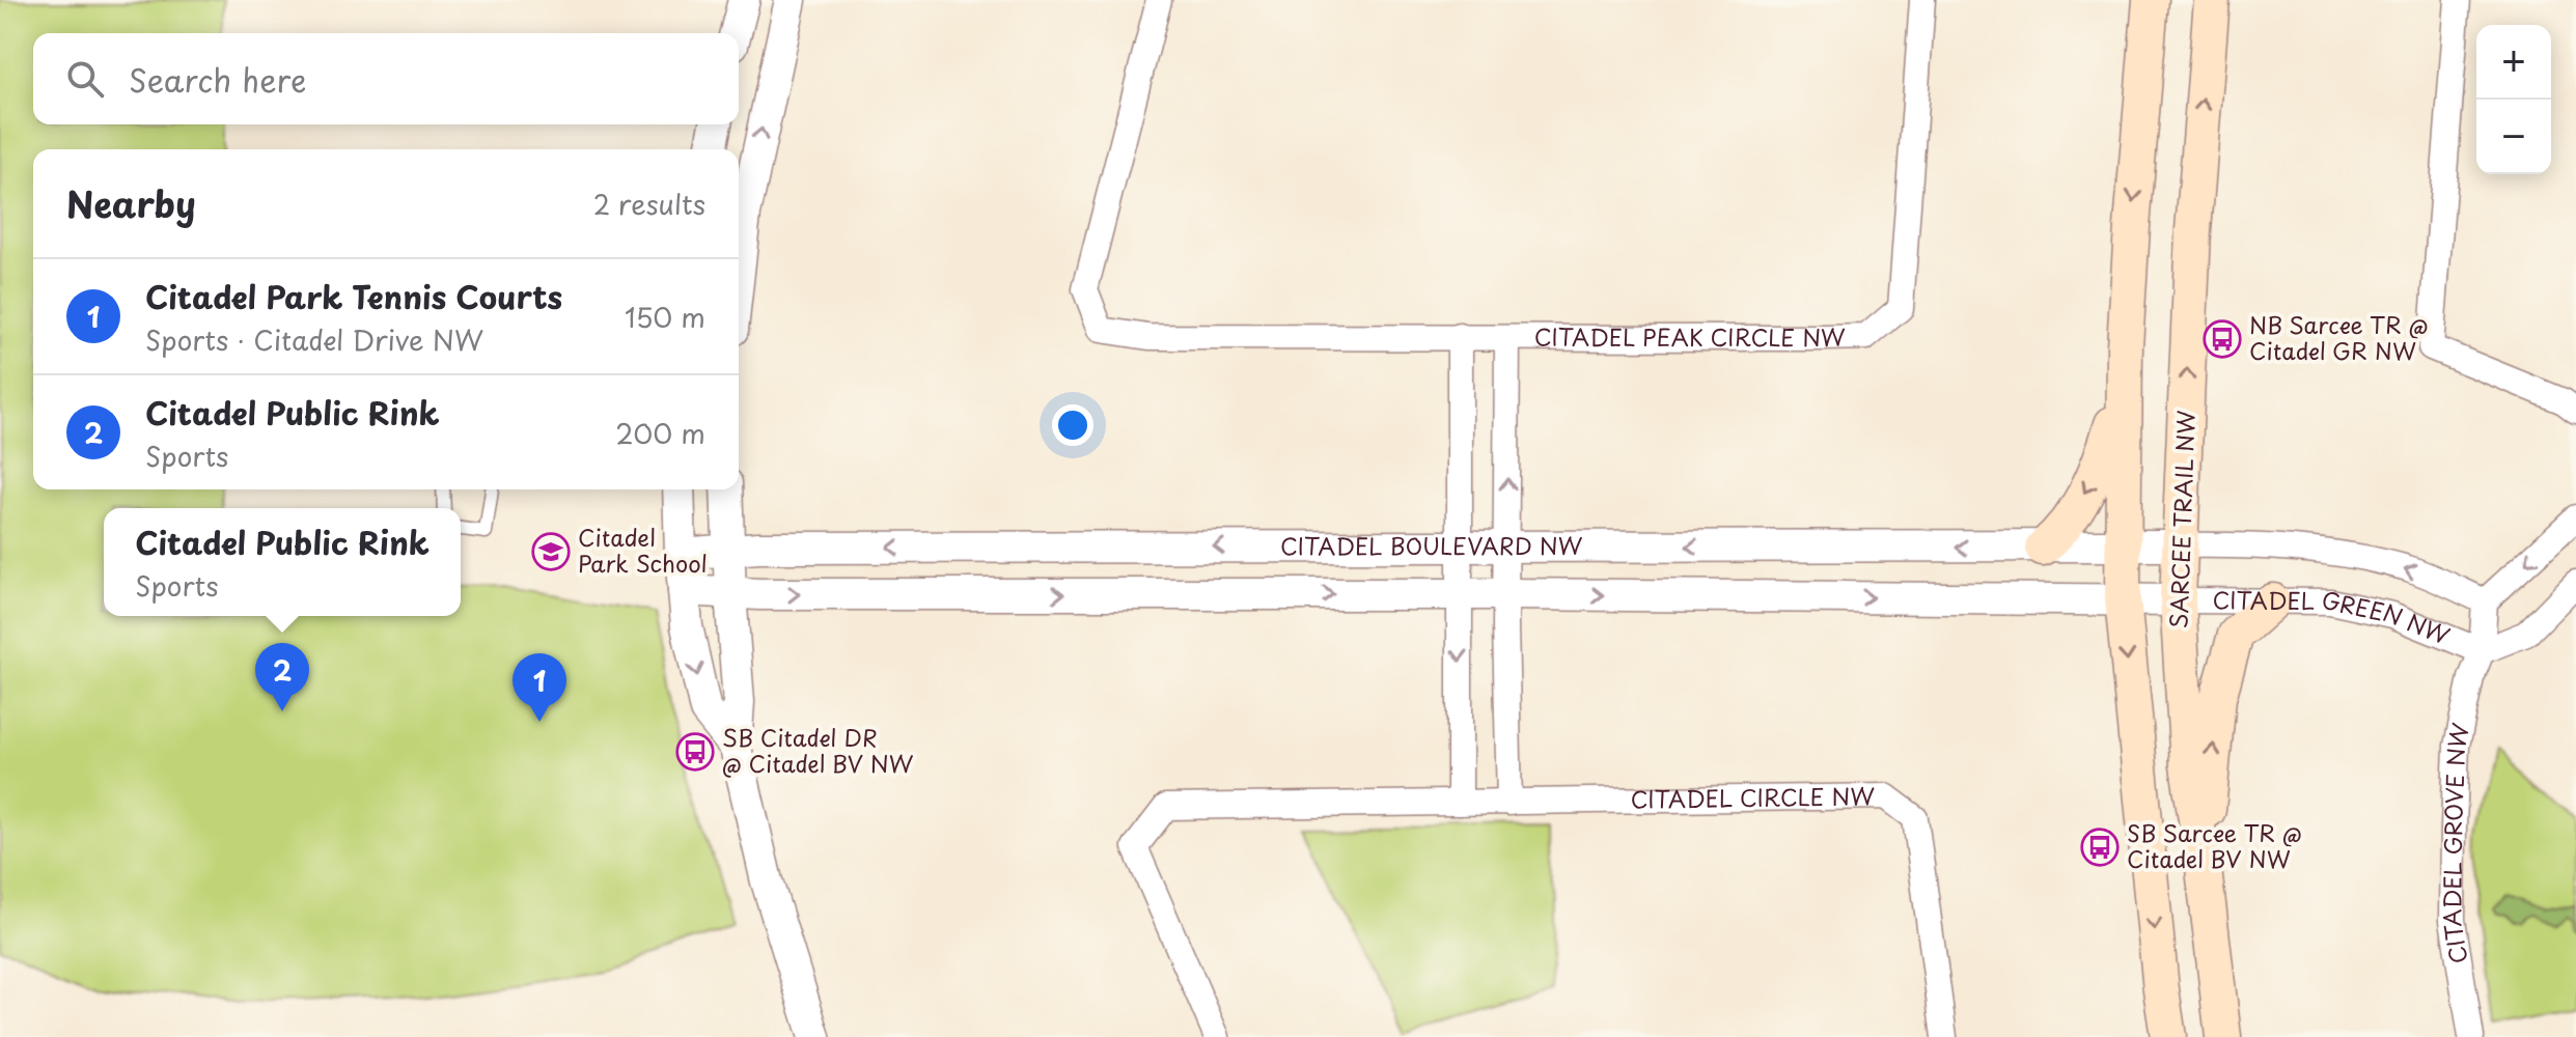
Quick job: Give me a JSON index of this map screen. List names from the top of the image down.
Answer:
{
  "streets": {
    "main road": ["SARCEE TRAIL NW"],
    "street": [
      "CITADEL PEAK CIRCLE NW",
      "CITADEL BOULEVARD NW",
      "CITADEL GREEN NW",
      "CITADEL CIRCLE NW",
      "CITADEL GROVE NW"
    ]
  },
  "crossings": [
    ["CITADEL PEAK CIRCLE NW", "CITADEL BOULEVARD NW"],
    ["SARCEE TRAIL NW", "CITADEL BOULEVARD NW"],
    ["SARCEE TRAIL NW", "CITADEL GREEN NW"],
    ["CITADEL BOULEVARD NW", "CITADEL GREEN NW"],
    ["CITADEL GREEN NW", "CITADEL GROVE NW"]
  ],
  "places": {
    "bus stop": ["NB Sarcee TR @ Citadel GR NW", "SB Citadel DR @ Citadel BV NW", "SB Sarcee TR @ Citadel BV NW"],
    "school or university": ["Citadel Park School"]
  },
  "page": {
    "map_buttons": ["+", "−"],
    "search": "Search here",
    "heading": ["Nearby", "2 results"],
    "list": [
      {
        "mark": "1",
        "name": "Citadel Park Tennis Courts",
        "note": "Sports · Citadel Drive NW",
        "value": "150 m"
      },
      {
        "mark": "2",
        "name": "Citadel Public Rink",
        "note": "Sports",
        "value": "200 m"
      }
    ],
    "popup": ["Citadel Public Rink", "Sports"],
    "pins": ["2", "1"]
  }
}
